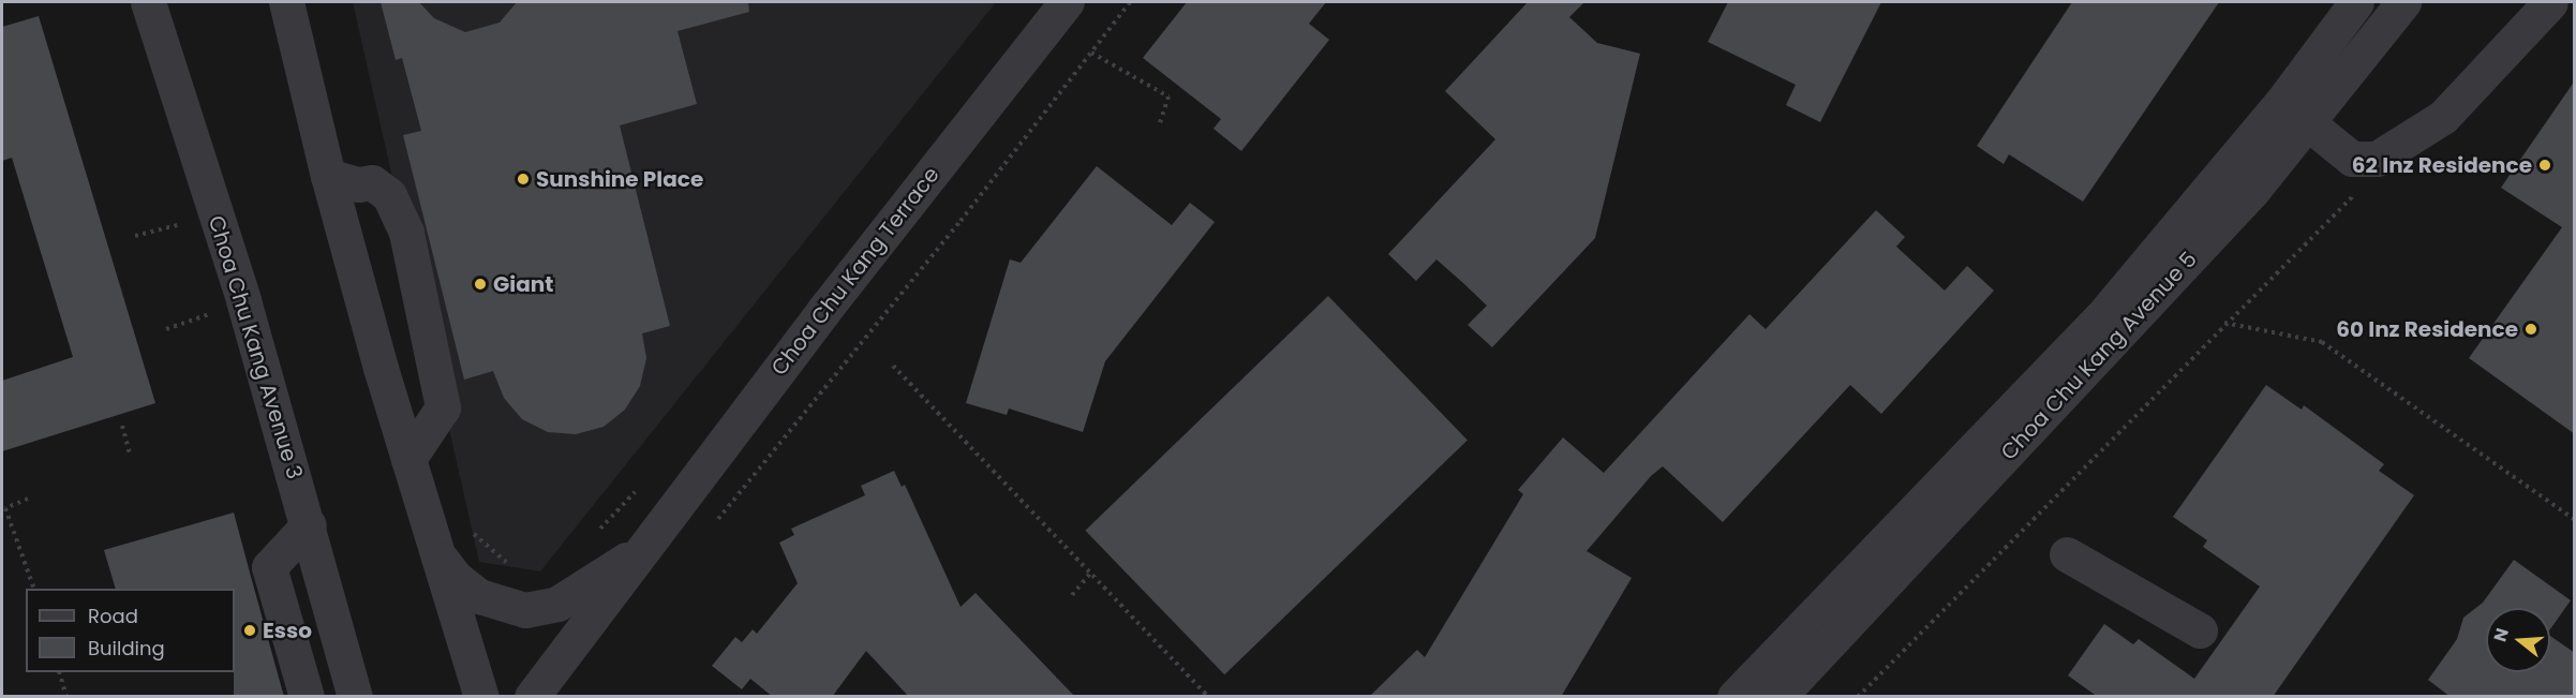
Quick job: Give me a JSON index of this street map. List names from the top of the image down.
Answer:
{
  "streets": {
    "street": ["Choa Chu Kang Terrace", "Choa Chu Kang Avenue 3", "Choa Chu Kang Avenue 5"]
  },
  "places": [
    "62 Inz Residence",
    "Sunshine Place",
    "Giant",
    "60 Inz Residence",
    "Esso"
  ],
  "legend": ["Road", "Building"],
  "north": "left"
}
